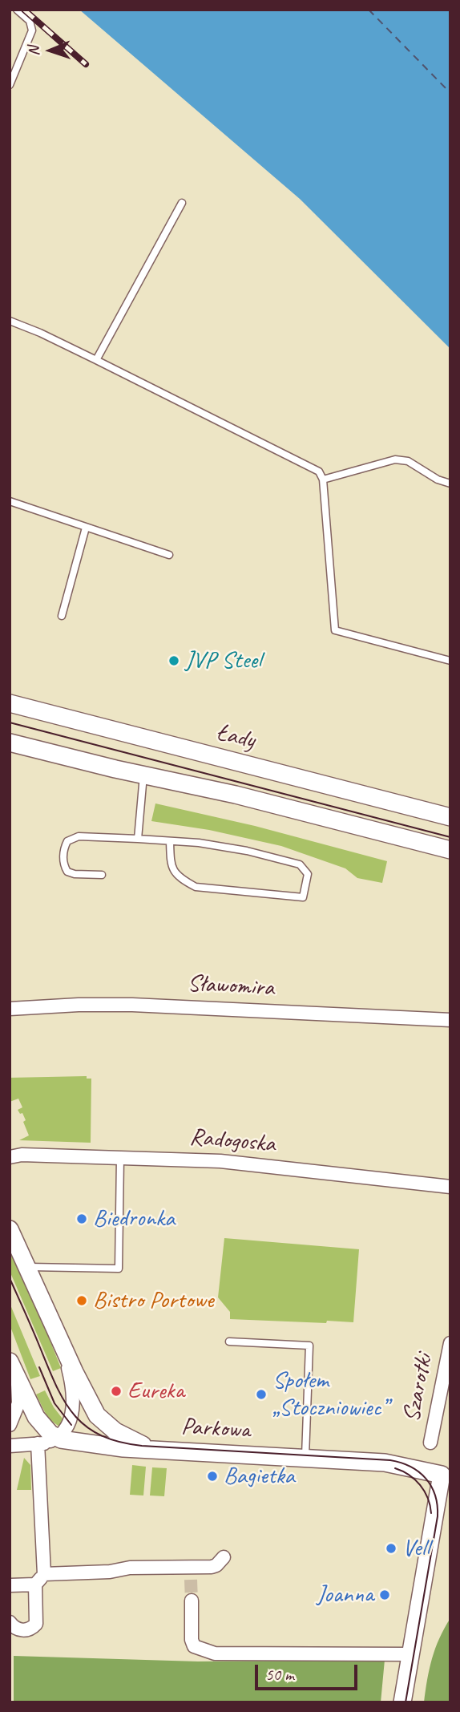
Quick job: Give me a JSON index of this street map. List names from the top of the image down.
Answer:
{
  "streets": {
    "street": [
      "Łady",
      "Sławomira",
      "Radogoska",
      "Szarotki",
      "Parkowa"
    ]
  },
  "places": [
    "JVP Steel",
    "Biedronka",
    "Bistro Portowe",
    "Eureka",
    "Społem „Stoczniowiec”",
    "Bagietka",
    "Vell",
    "Joanna"
  ],
  "scale_bar": "50 m",
  "north": "left"
}
